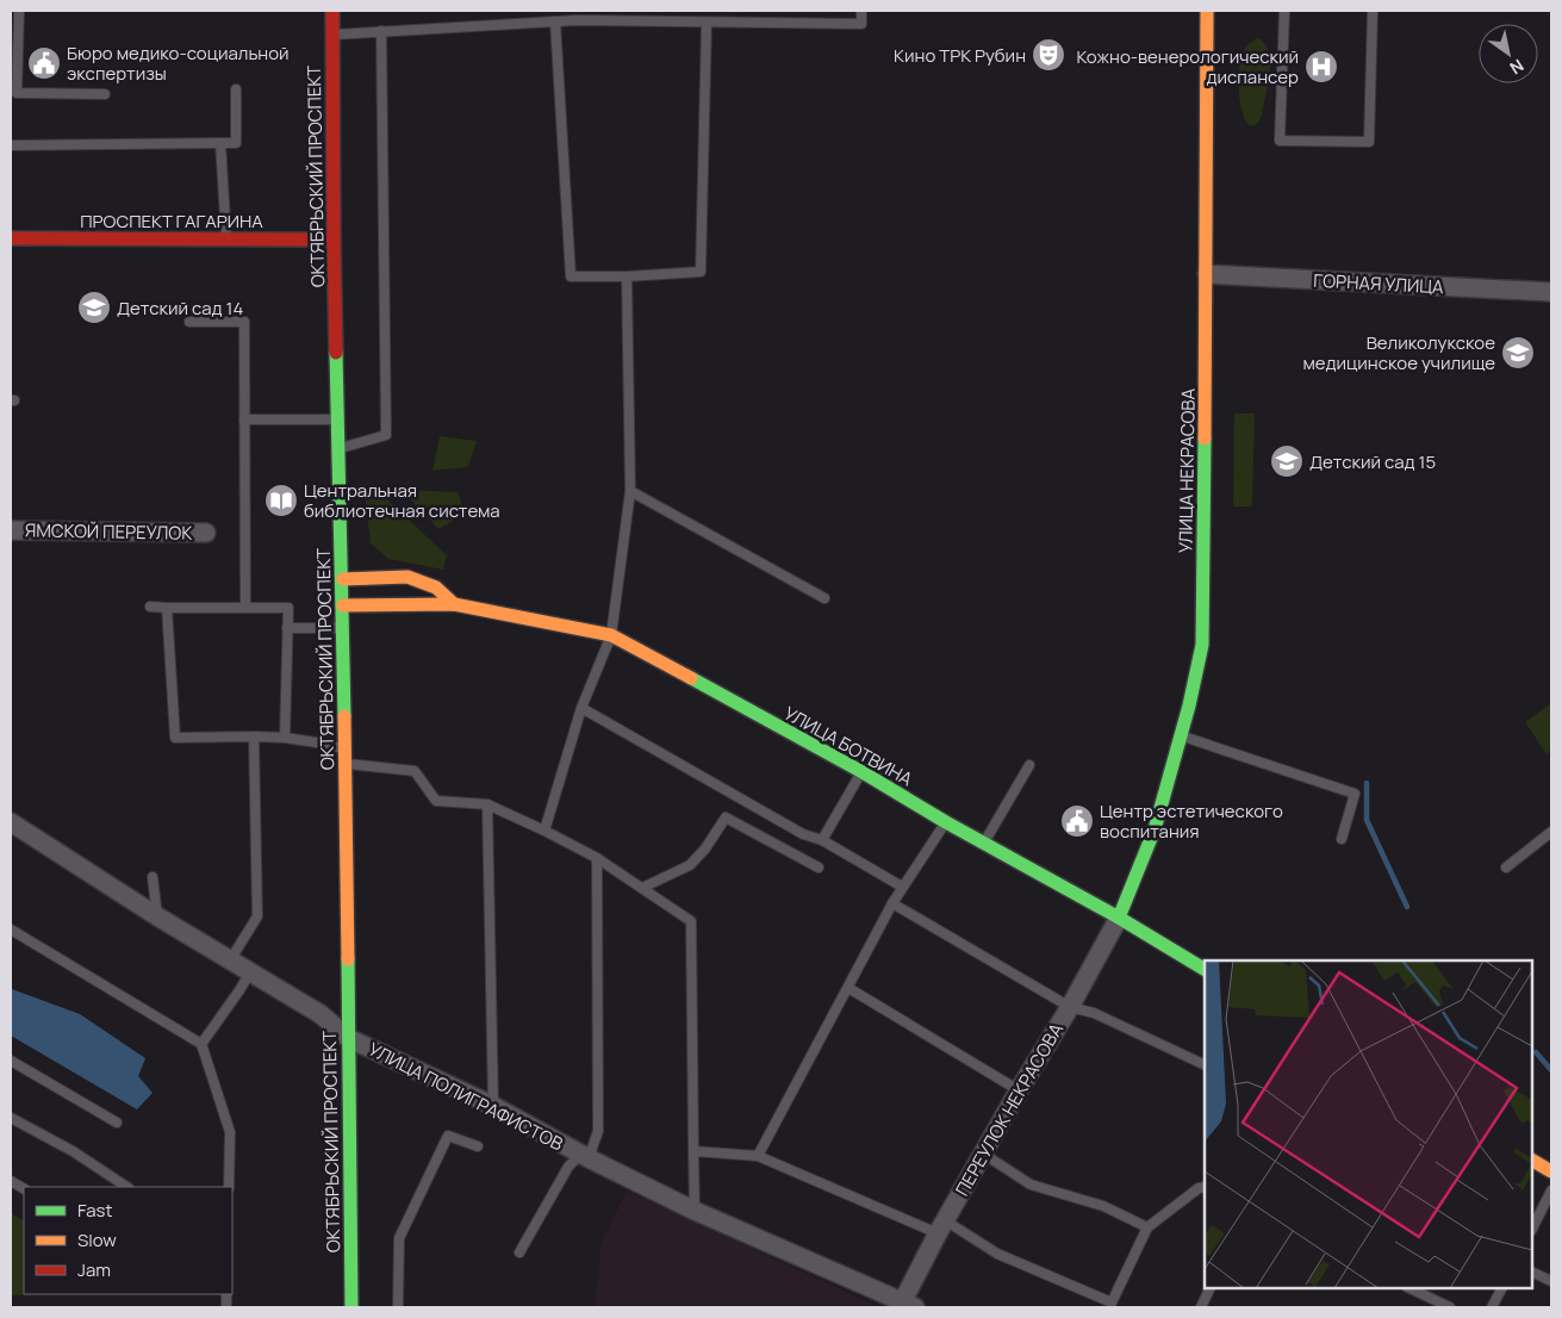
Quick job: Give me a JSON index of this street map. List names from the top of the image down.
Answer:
{
  "streets": {
    "main road": [
      "ОКТЯБРЬСКИЙ ПРОСПЕКТ",
      "ПРОСПЕКТ ГАГАРИНА",
      "УЛИЦА НЕКРАСОВА",
      "УЛИЦА БОТВИНА"
    ],
    "street": [
      "ГОРНАЯ УЛИЦА",
      "ЯМСКОЙ ПЕРЕУЛОК",
      "УЛИЦА ПОЛИГРАФИСТОВ",
      "ПЕРЕУЛОК НЕКРАСОВА"
    ]
  },
  "crossings": [
    ["ОКТЯБРЬСКИЙ ПРОСПЕКТ", "ПРОСПЕКТ ГАГАРИНА"],
    ["ОКТЯБРЬСКИЙ ПРОСПЕКТ", "УЛИЦА БОТВИНА"],
    ["ОКТЯБРЬСКИЙ ПРОСПЕКТ", "УЛИЦА ПОЛИГРАФИСТОВ"],
    ["ГОРНАЯ УЛИЦА", "УЛИЦА НЕКРАСОВА"],
    ["УЛИЦА НЕКРАСОВА", "УЛИЦА БОТВИНА"],
    ["УЛИЦА НЕКРАСОВА", "ПЕРЕУЛОК НЕКРАСОВА"],
    ["УЛИЦА БОТВИНА", "ПЕРЕУЛОК НЕКРАСОВА"],
    ["УЛИЦА ПОЛИГРАФИСТОВ", "ПЕРЕУЛОК НЕКРАСОВА"]
  ],
  "places": {
    "theatre": ["Кино ТРК Рубин"],
    "public building": ["Бюро медико-социальной экспертизы", "Центр эстетического воспитания"],
    "hospital": ["Кожно-венерологический диспансер"],
    "school or university": ["Детский сад 14", "Великолукское медицинское училище", "Детский сад 15"],
    "library": ["Центральная библиотечная система"]
  },
  "legend": ["Fast", "Slow", "Jam"],
  "north": "bottom right"
}
